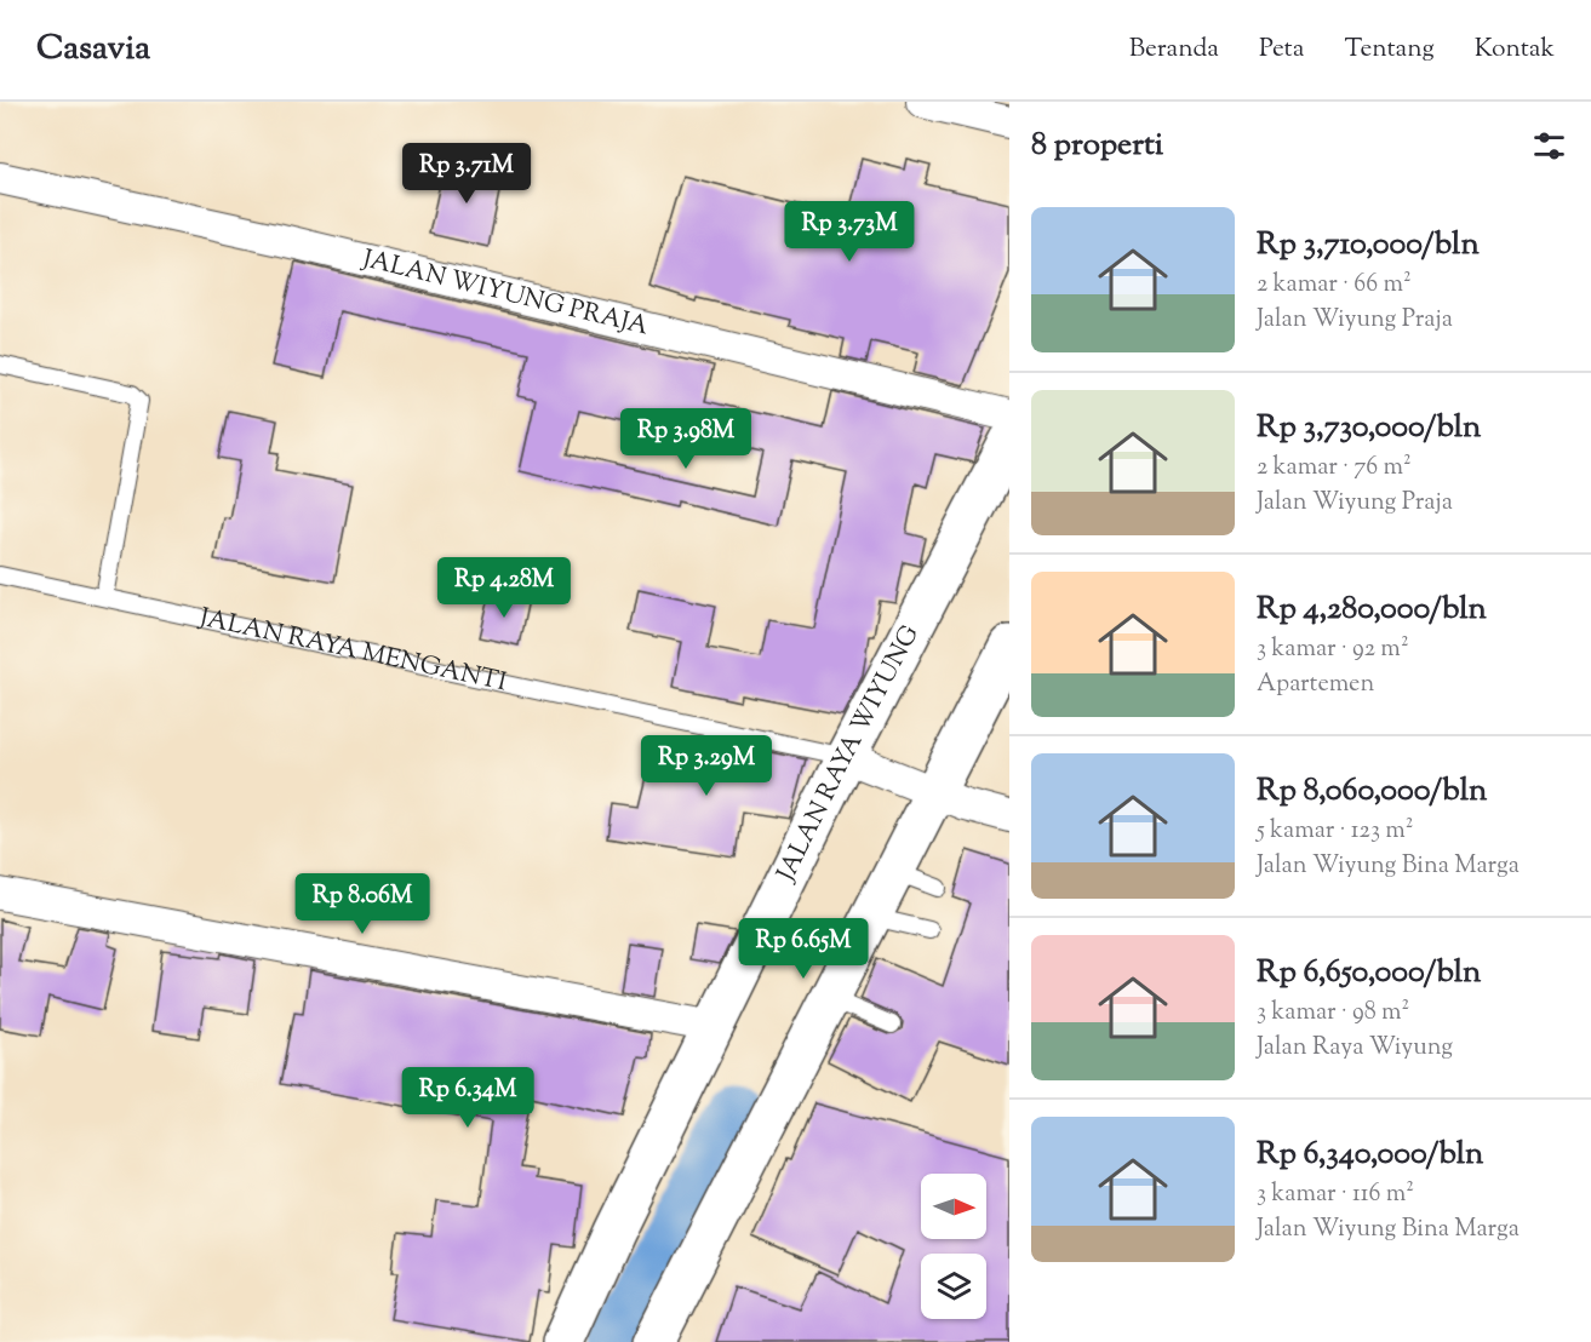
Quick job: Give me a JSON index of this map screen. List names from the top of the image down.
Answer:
{
  "streets": {
    "main road": ["JALAN RAYA WIYUNG"],
    "street": ["JALAN WIYUNG PRAJA", "JALAN RAYA MENGANTI"]
  },
  "crossings": [
    ["JALAN RAYA MENGANTI", "JALAN RAYA WIYUNG"]
  ],
  "north": "right",
  "page": {
    "header": "Casavia",
    "nav": [
      "Beranda",
      "Peta",
      "Tentang",
      "Kontak"
    ],
    "heading": "8 properti",
    "price": [
      "Rp 3.71M",
      "Rp 3.73M",
      "Rp 3.98M",
      "Rp 4.28M",
      "Rp 3.29M",
      "Rp 8.06M",
      "Rp 6.65M",
      "Rp 6.34M"
    ],
    "list": [
      {
        "name": "Rp 3,710,000/bln",
        "note": "2 kamar · 66 m² · Jalan Wiyung Praja"
      },
      {
        "name": "Rp 3,730,000/bln",
        "note": "2 kamar · 76 m² · Jalan Wiyung Praja"
      },
      {
        "name": "Rp 4,280,000/bln",
        "note": "3 kamar · 92 m² · Apartemen"
      },
      {
        "name": "Rp 8,060,000/bln",
        "note": "5 kamar · 123 m² · Jalan Wiyung Bina Marga"
      },
      {
        "name": "Rp 6,650,000/bln",
        "note": "3 kamar · 98 m² · Jalan Raya Wiyung"
      },
      {
        "name": "Rp 6,340,000/bln",
        "note": "3 kamar · 116 m² · Jalan Wiyung Bina Marga"
      }
    ]
  }
}
